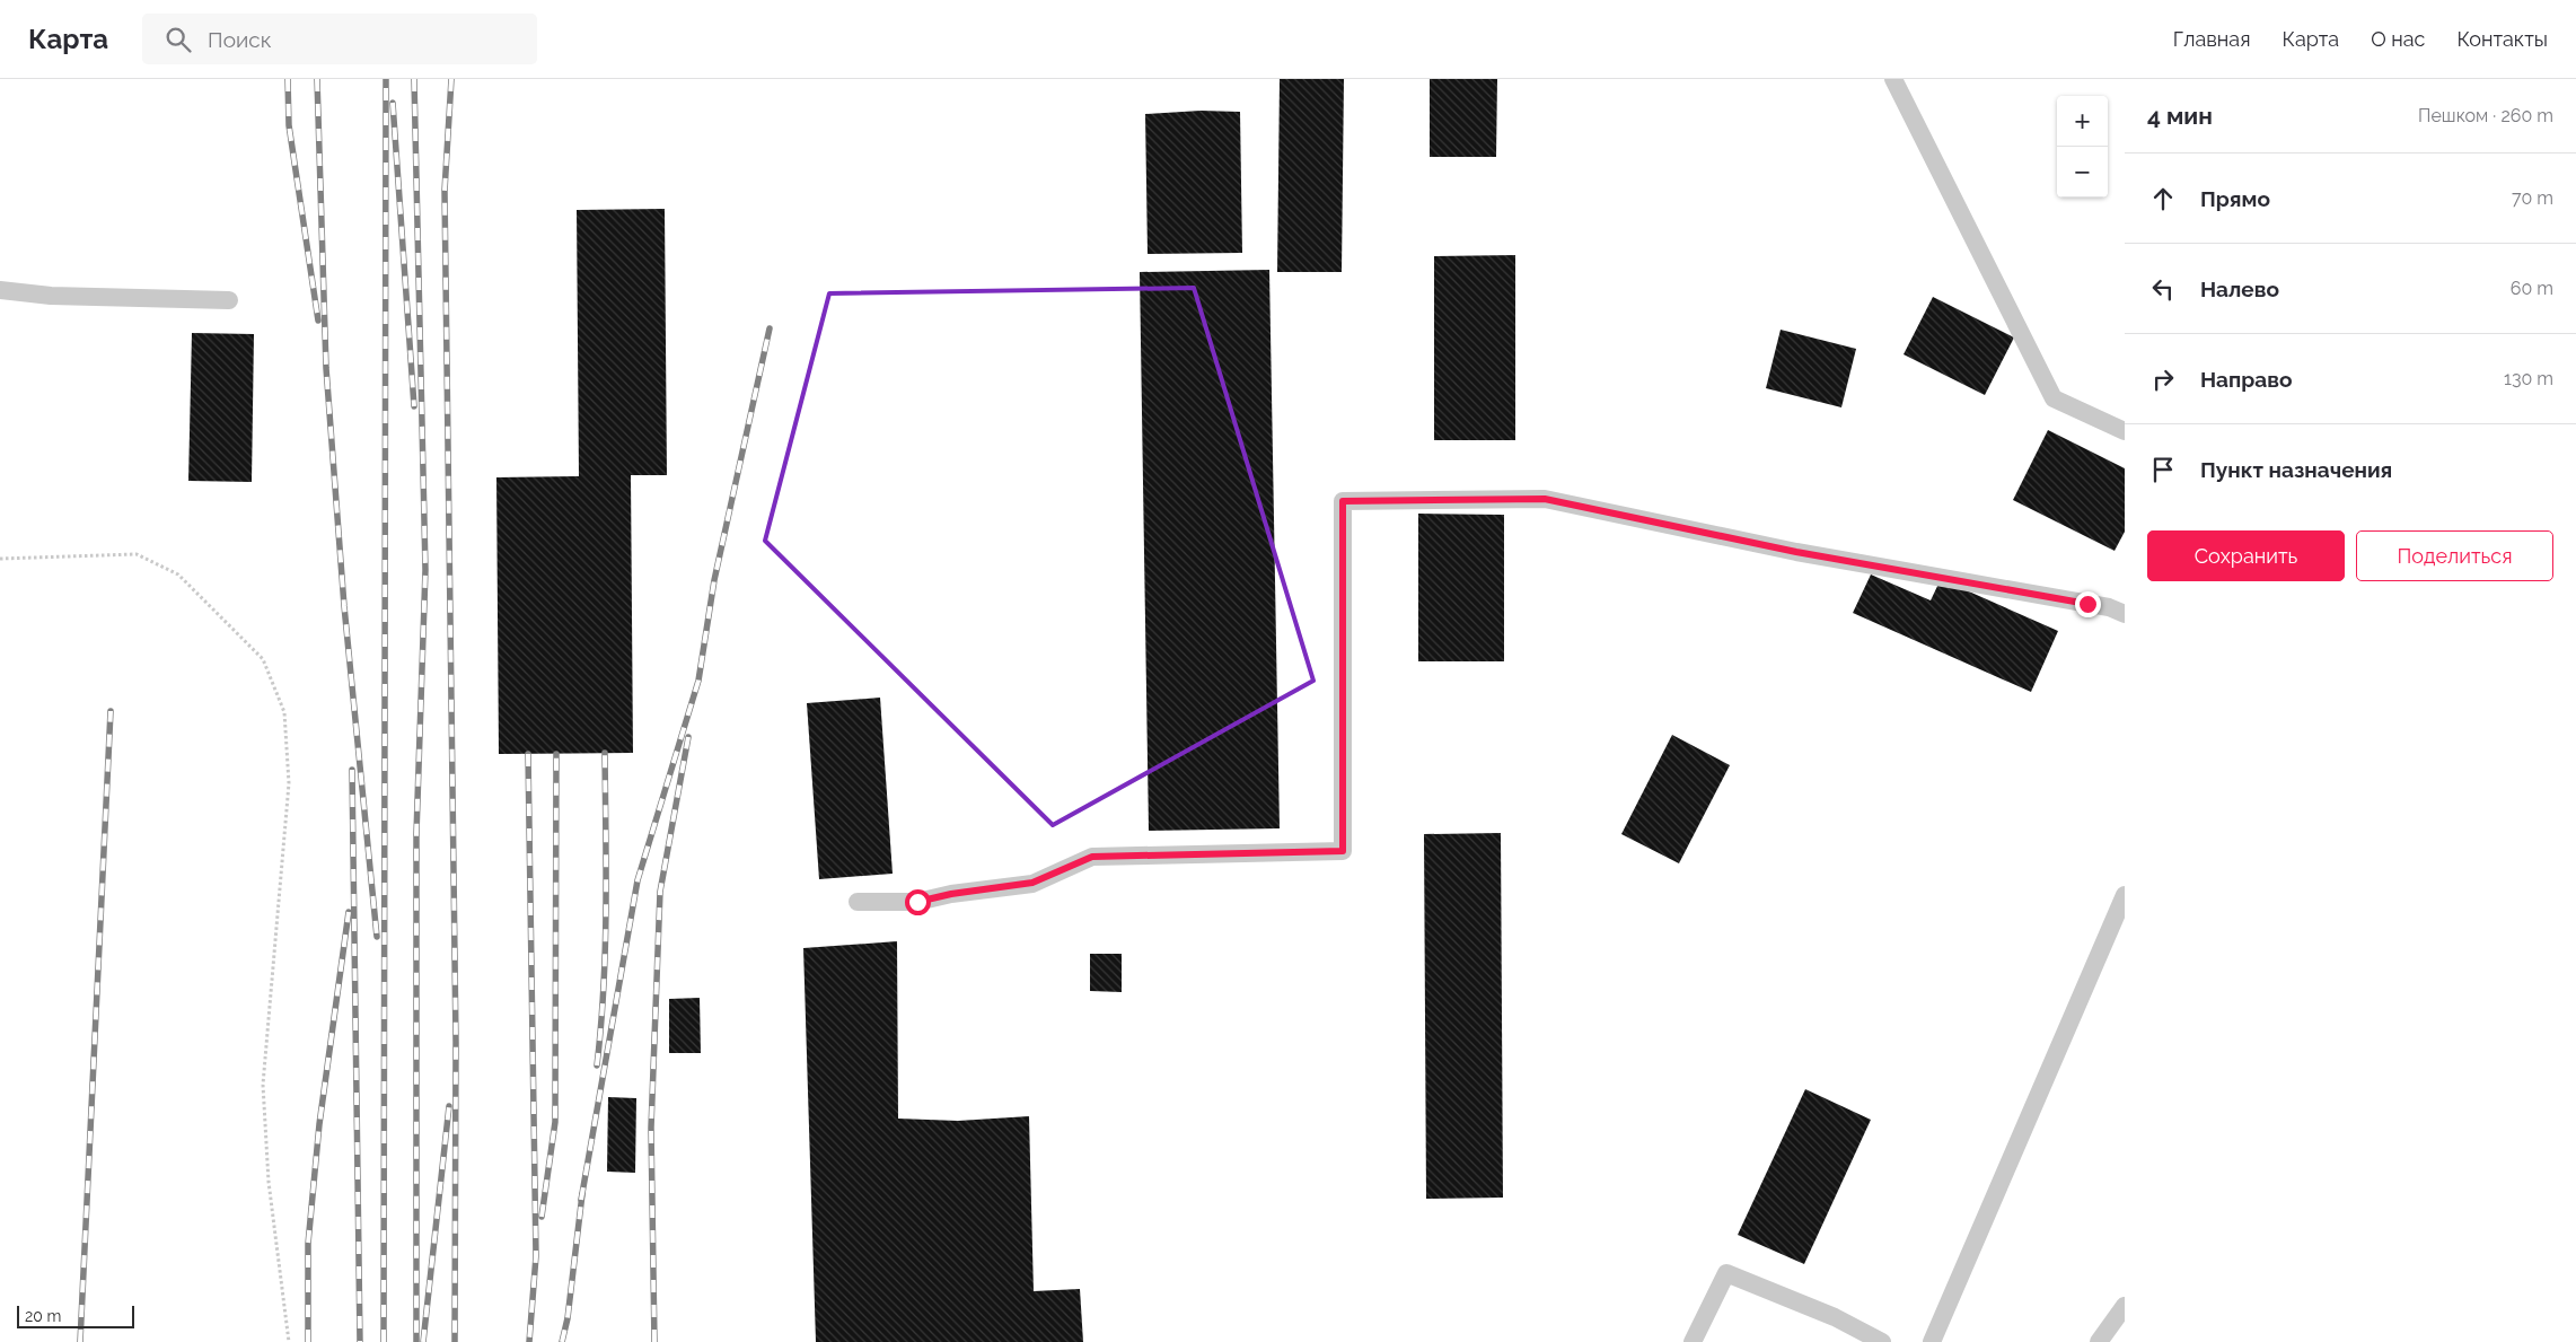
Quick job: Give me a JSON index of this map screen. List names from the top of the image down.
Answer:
{
  "scale_bar": "20 m",
  "page": {
    "header": "Карта",
    "search": "Поиск",
    "nav": [
      "Главная",
      "Карта",
      "О нас",
      "Контакты"
    ],
    "heading": ["4 мин", "Пешком · 260 m"],
    "map_buttons": ["+", "−"],
    "list": [
      ["Прямо", "70 m"],
      ["Налево", "60 m"],
      ["Направо", "130 m"],
      "Пункт назначения"
    ],
    "buttons": ["Сохранить", "Поделиться"],
    "scale": "20 m"
  }
}
